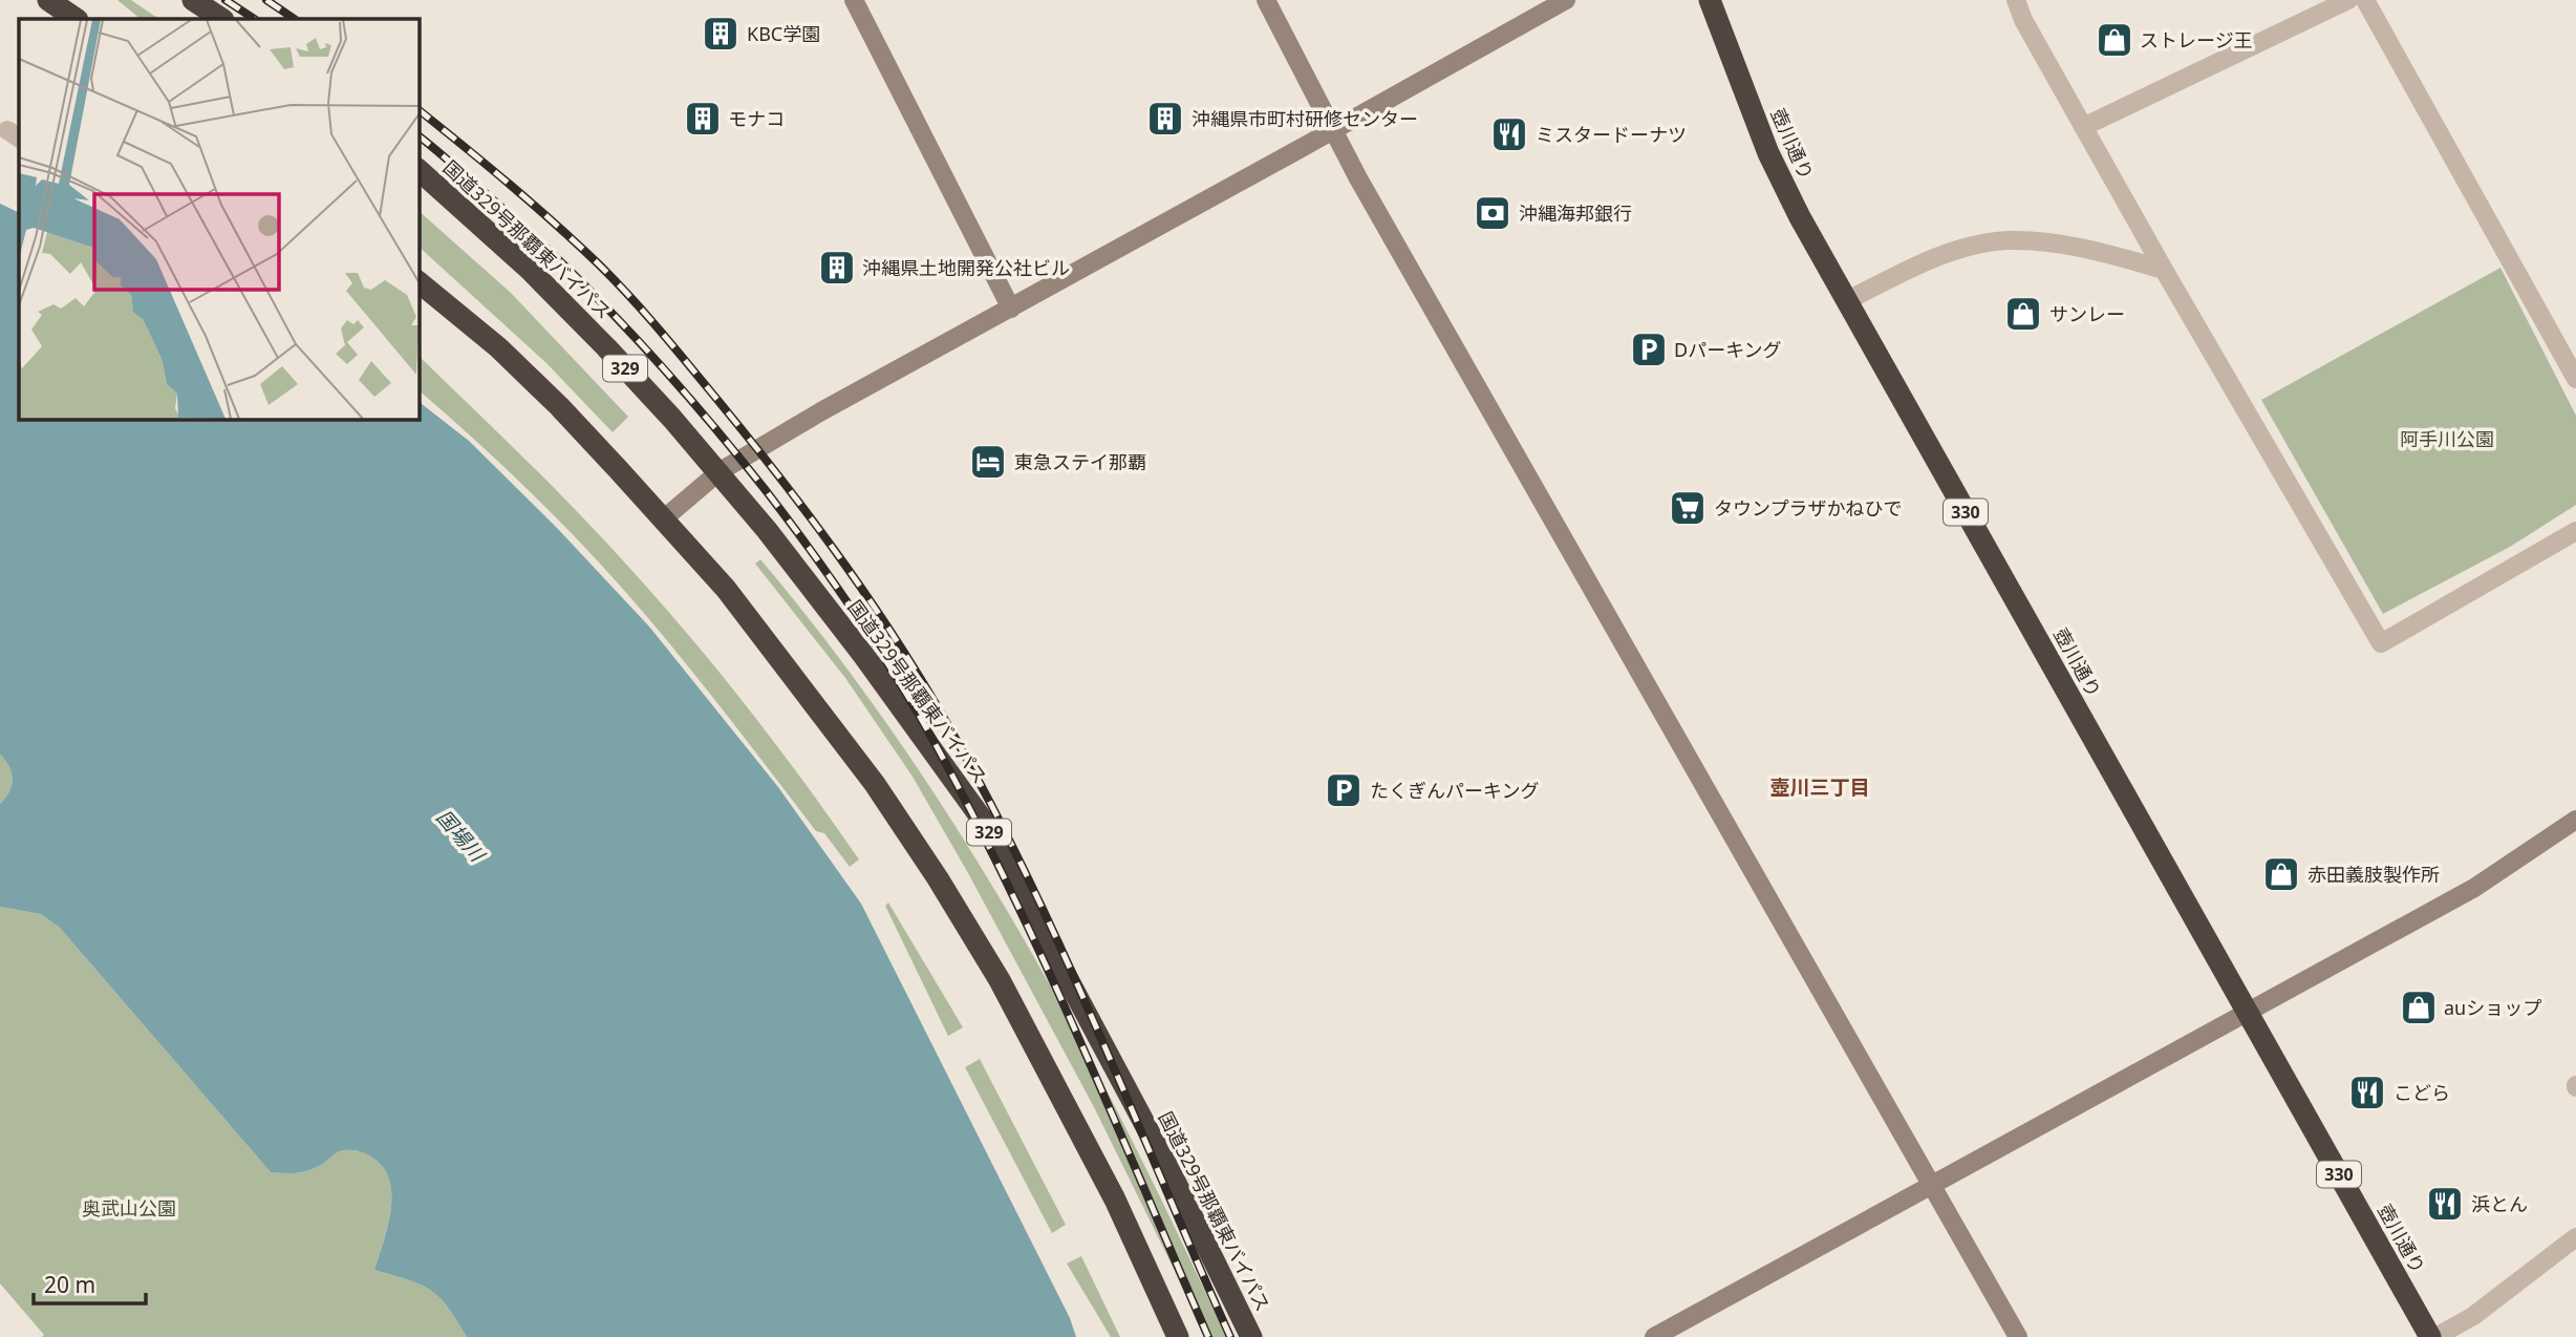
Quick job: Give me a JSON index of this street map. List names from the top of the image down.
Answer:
{
  "streets": {
    "highway": [
      "壺川通り",
      "国道329号那覇東バイパス",
      "329",
      "330"
    ]
  },
  "districts": ["壺川三丁目"],
  "water": ["国場川"],
  "parks": ["阿手川公園", "奥武山公園"],
  "places": {
    "building": [
      "KBC学園",
      "モナコ",
      "沖縄県市町村研修センター",
      "沖縄県土地開発公社ビル"
    ],
    "shop": [
      "ストレージ王",
      "サンレー",
      "赤田義肢製作所",
      "auショップ"
    ],
    "restaurant": ["ミスタードーナツ", "こどら", "浜とん"],
    "bank": ["沖縄海邦銀行"],
    "parking": ["Dパーキング", "たくぎんパーキング"],
    "hotel": ["東急ステイ那覇"],
    "supermarket": ["タウンプラザかねひで"]
  },
  "scale_bar": "20 m"
}
